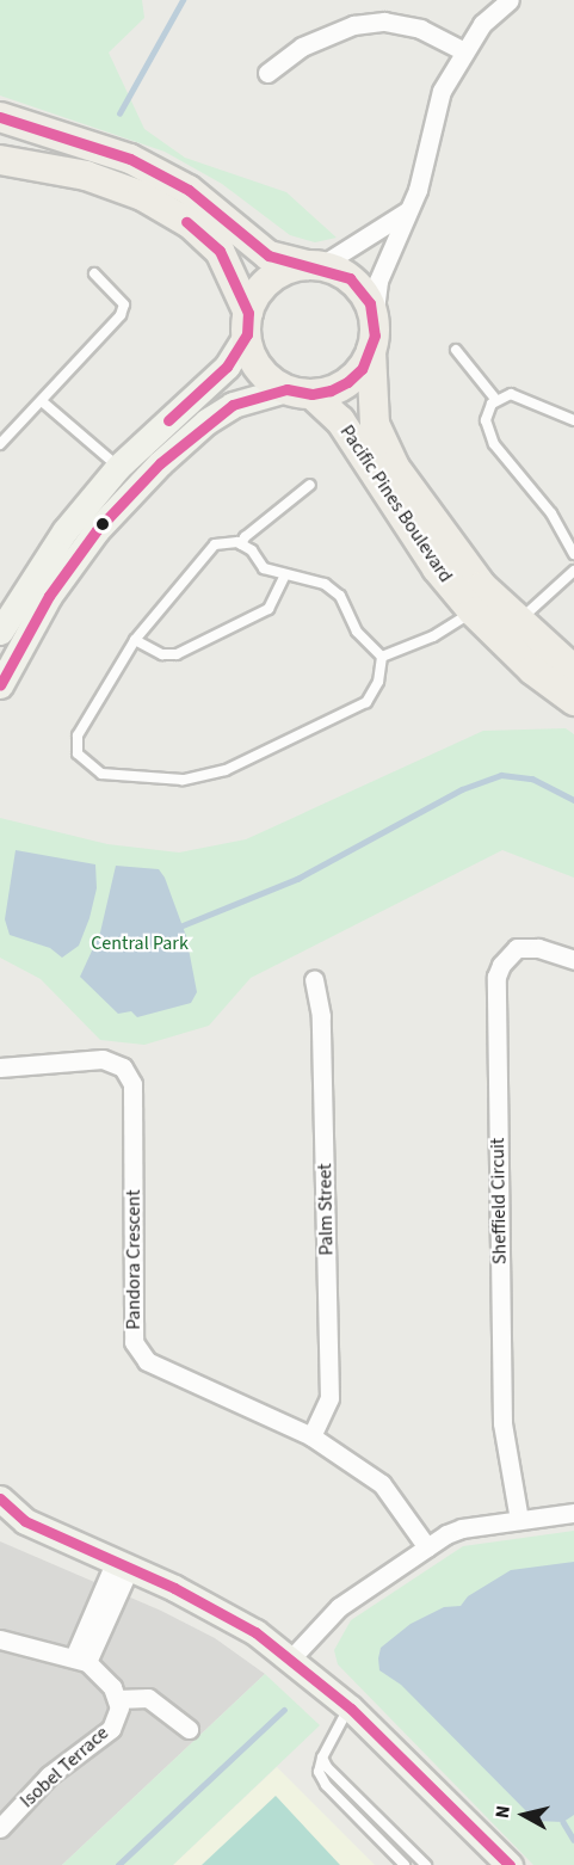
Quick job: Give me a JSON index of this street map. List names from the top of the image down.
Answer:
{
  "streets": {
    "main road": ["Pacific Pines Boulevard"],
    "street": [
      "Sheffield Circuit",
      "Palm Street",
      "Pandora Crescent",
      "Isobel Terrace"
    ]
  },
  "crossings": [
    ["Palm Street", "Pandora Crescent"]
  ],
  "parks": ["Central Park"],
  "north": "left"
}
